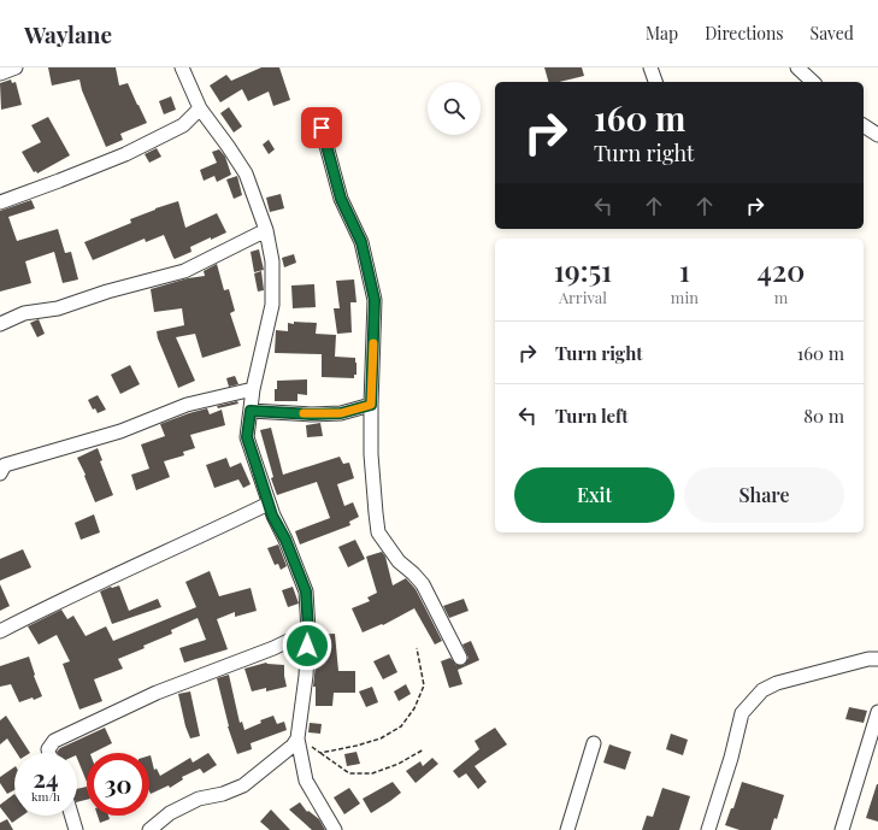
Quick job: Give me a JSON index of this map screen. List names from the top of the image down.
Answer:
{
  "page": {
    "header": "Waylane",
    "nav": ["Map", "Directions", "Saved"],
    "turn": ["160 m", "Turn right"],
    "eta": [
      "19:51",
      "Arrival",
      "1",
      "min",
      "420",
      "m"
    ],
    "list": [
      {
        "name": "Turn right",
        "value": "160 m"
      },
      {
        "name": "Turn left",
        "value": "80 m"
      }
    ],
    "buttons": ["Exit", "Share"],
    "speed": "24 km/h",
    "limit": "30"
  }
}
